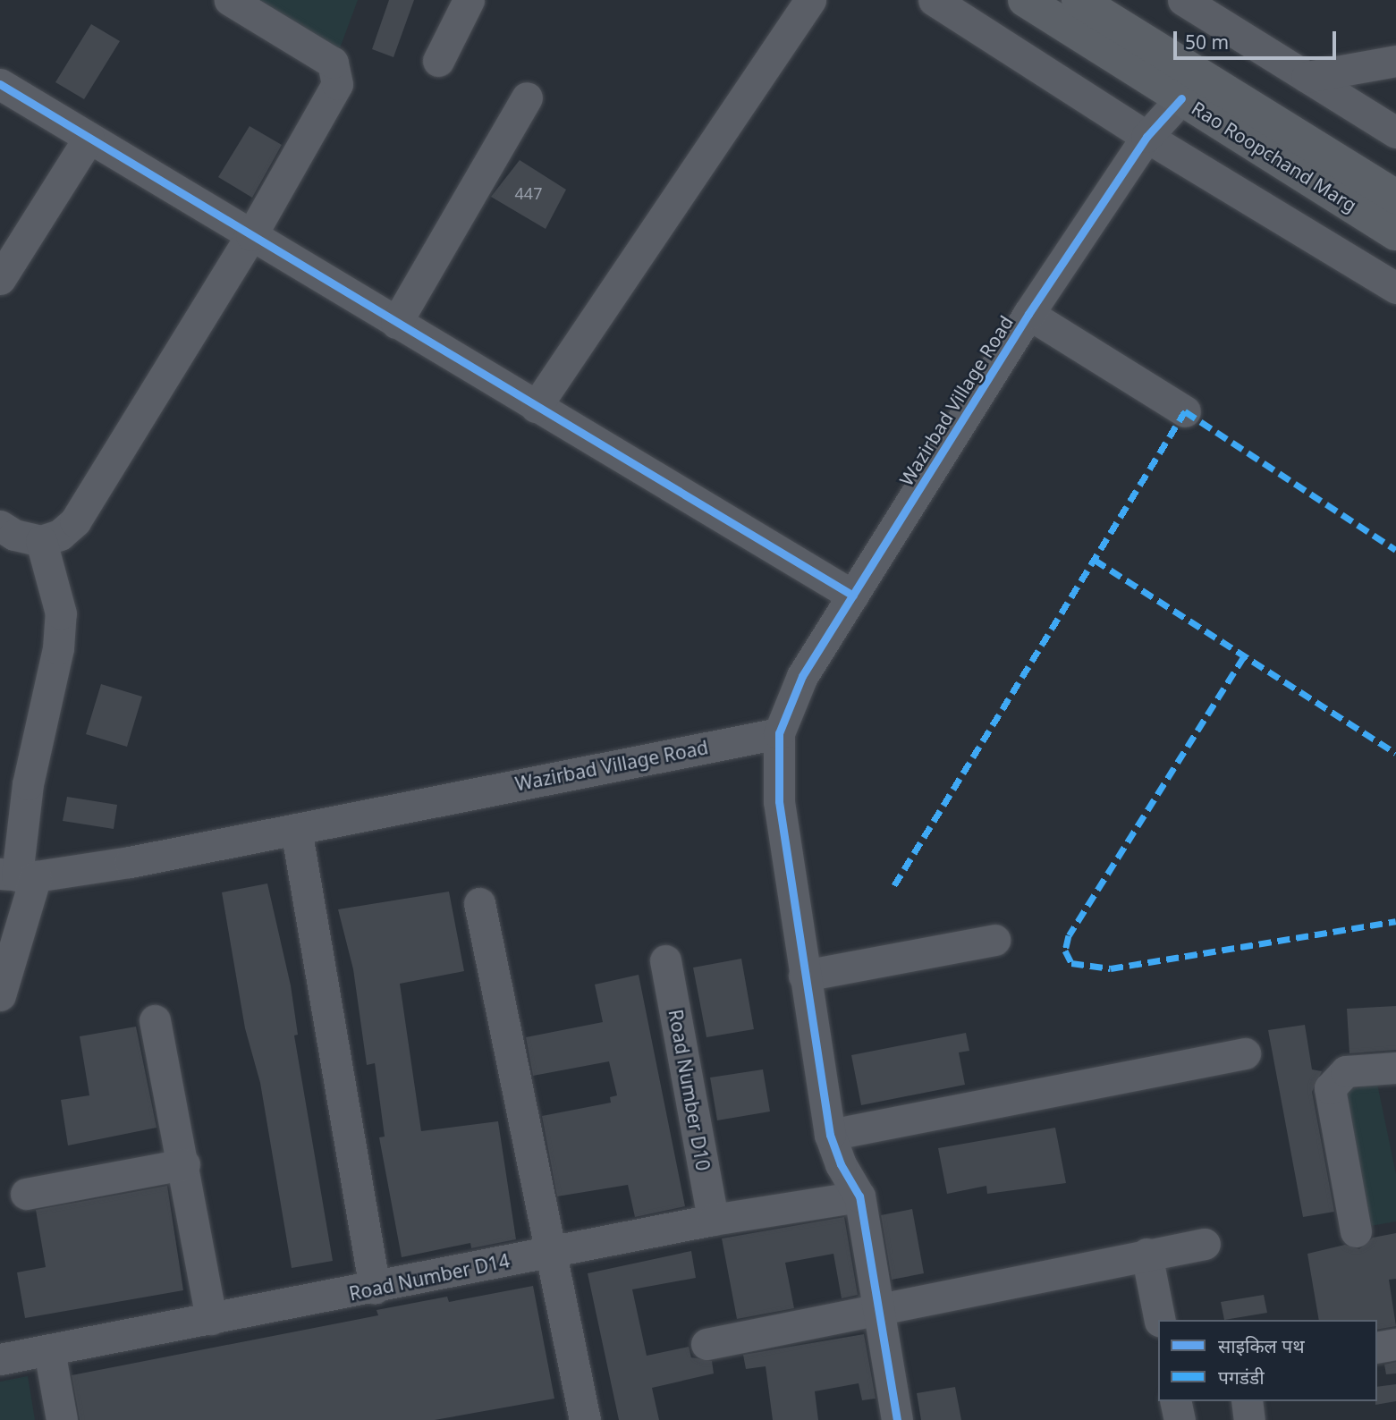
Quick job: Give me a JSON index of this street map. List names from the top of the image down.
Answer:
{
  "streets": {
    "main road": ["Rao Roopchand Marg"],
    "street": ["Wazirbad Village Road", "Road Number D10", "Road Number D14"]
  },
  "crossings": [
    ["Rao Roopchand Marg", "Wazirbad Village Road"],
    ["Road Number D10", "Road Number D14"]
  ],
  "house_numbers": ["447"],
  "legend": ["साइकिल पथ", "पगडंडी"],
  "scale_bar": "50 m"
}
